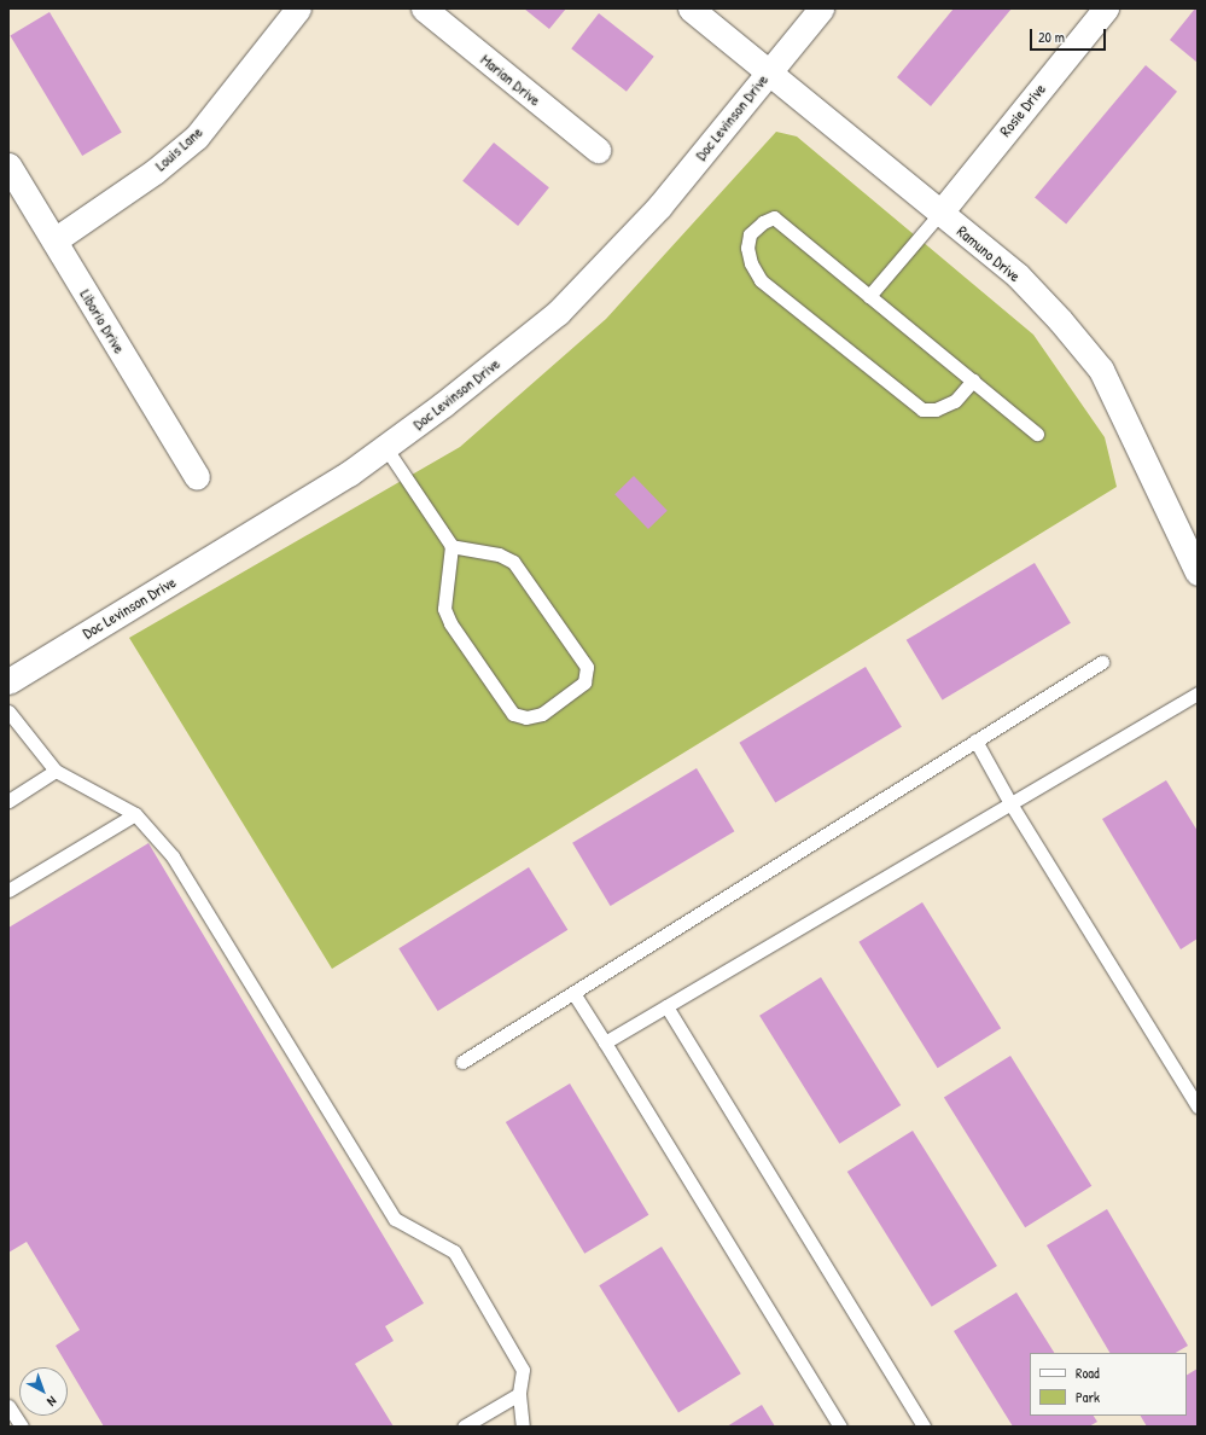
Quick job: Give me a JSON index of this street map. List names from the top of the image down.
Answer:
{
  "streets": {
    "street": [
      "Marian Drive",
      "Rosie Drive",
      "Doc Levinson Drive",
      "Louis Lane",
      "Ramuno Drive",
      "Liborio Drive"
    ]
  },
  "crossings": [
    ["Rosie Drive", "Ramuno Drive"],
    ["Doc Levinson Drive", "Ramuno Drive"],
    ["Louis Lane", "Liborio Drive"]
  ],
  "legend": ["Road", "Park"],
  "scale_bar": "20 m",
  "north": "bottom right"
}
